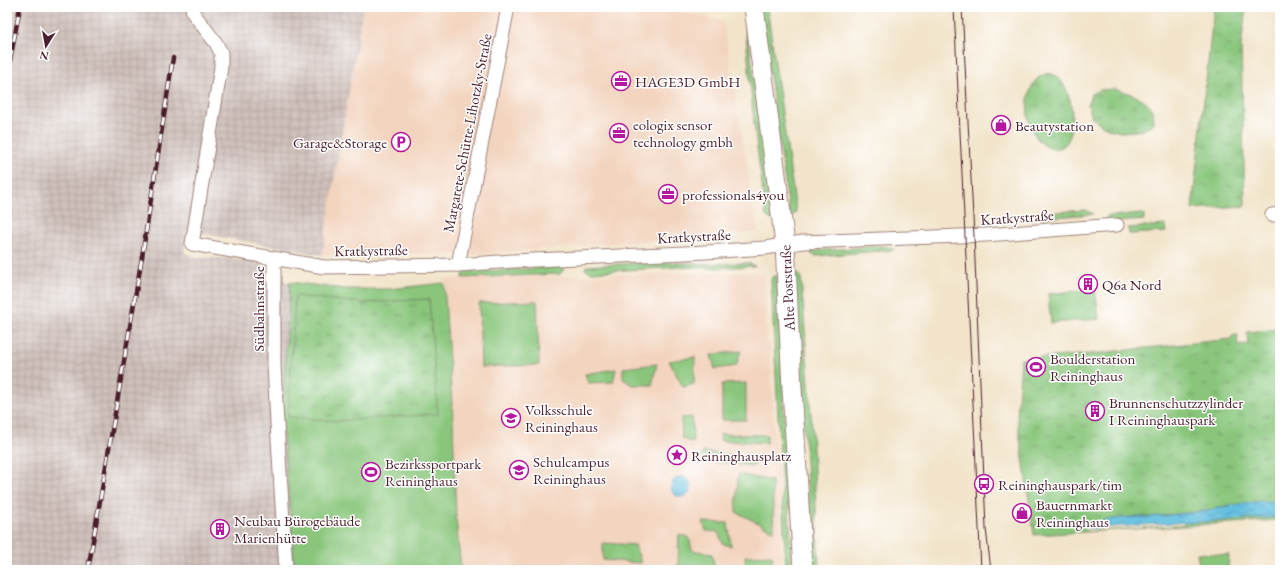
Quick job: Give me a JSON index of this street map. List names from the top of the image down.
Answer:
{
  "streets": {
    "main road": ["Alte Poststraße"],
    "street": ["Margarete-Schütte-Lihotzky-Straße", "Kratkystraße", "Südbahnstraße"]
  },
  "crossings": [
    ["Margarete-Schütte-Lihotzky-Straße", "Kratkystraße"],
    ["Kratkystraße", "Alte Poststraße"],
    ["Kratkystraße", "Südbahnstraße"]
  ],
  "places": {
    "office": ["HAGE3D GmbH", "eologix sensor technology gmbh", "professionals4you"],
    "shop": ["Beautystation", "Bauernmarkt Reininghaus"],
    "parking": ["Garage&Storage"],
    "building": ["Q6a Nord", "Brunnenschutzzylinder I Reininghauspark", "Neubau Bürogebäude Marienhütte"],
    "sports": ["Boulderstation Reininghaus", "Bezirkssportpark Reininghaus"],
    "school or university": ["Volksschule Reininghaus", "Schulcampus Reininghaus"],
    "place": ["Reininghausplatz"],
    "bus stop": ["Reininghauspark/tim"]
  },
  "north": "bottom"
}
